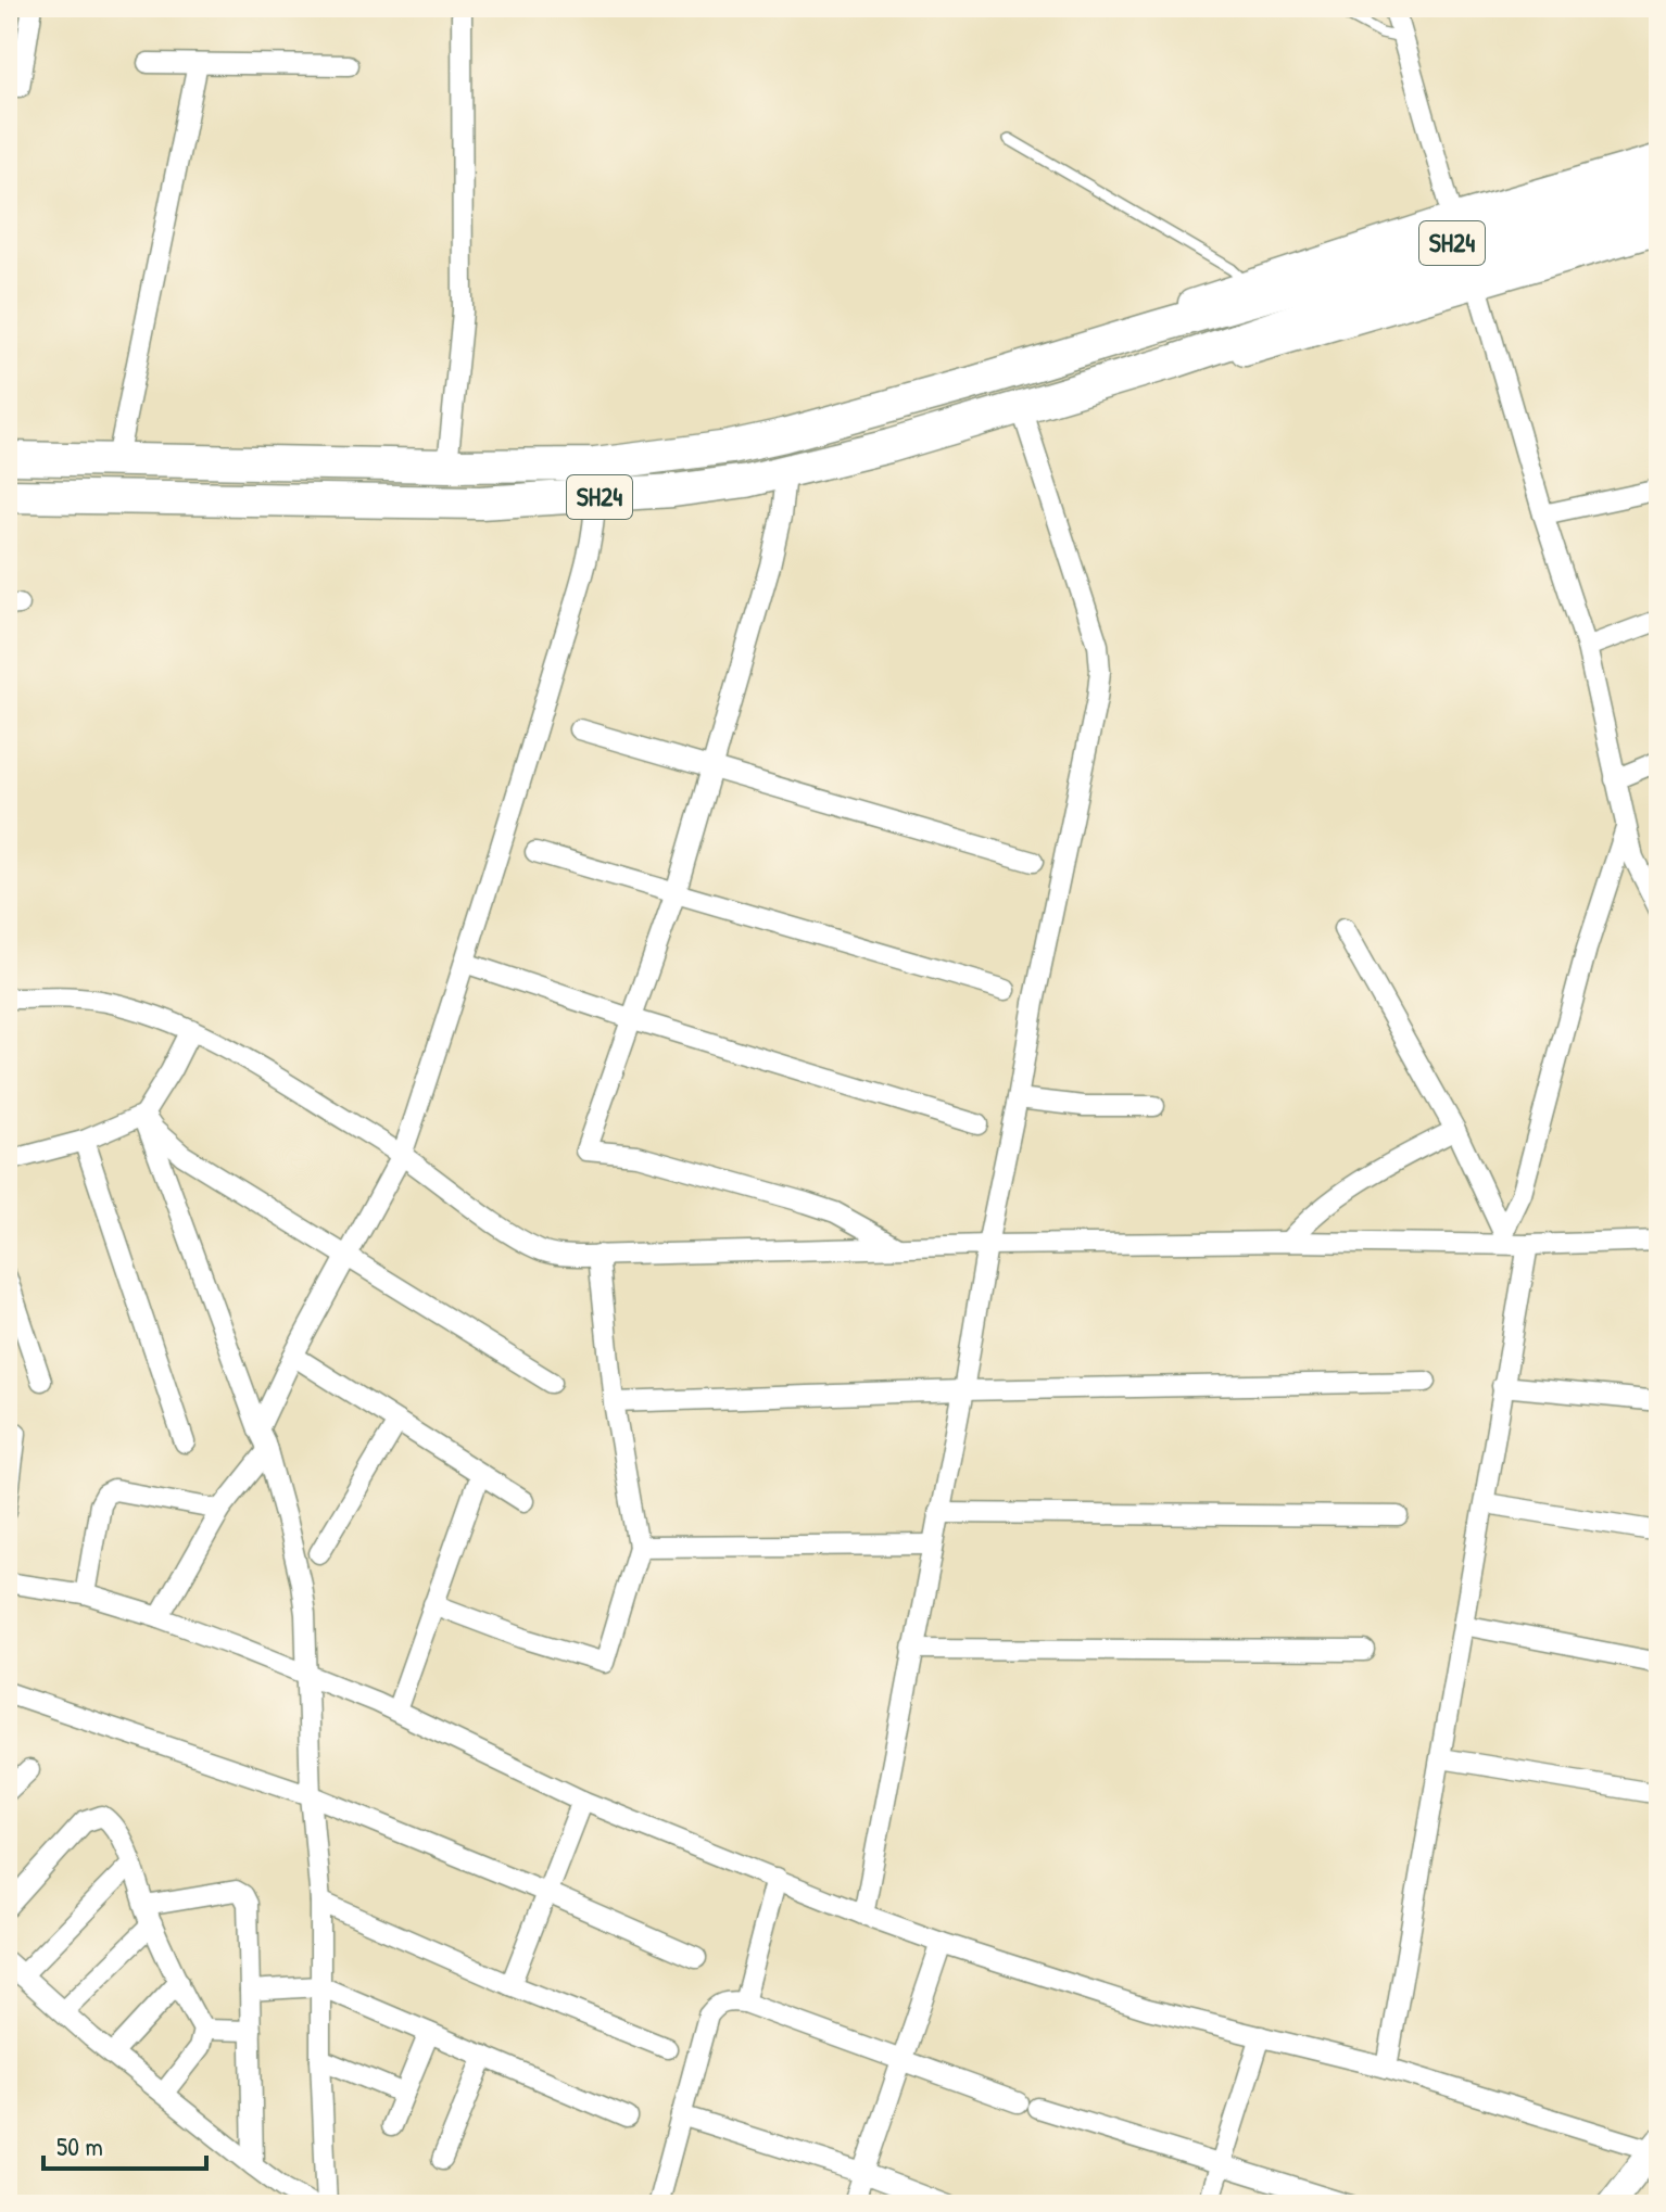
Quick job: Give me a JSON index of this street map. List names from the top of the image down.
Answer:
{
  "streets": {
    "main road": ["SH24"]
  },
  "scale_bar": "50 m"
}
